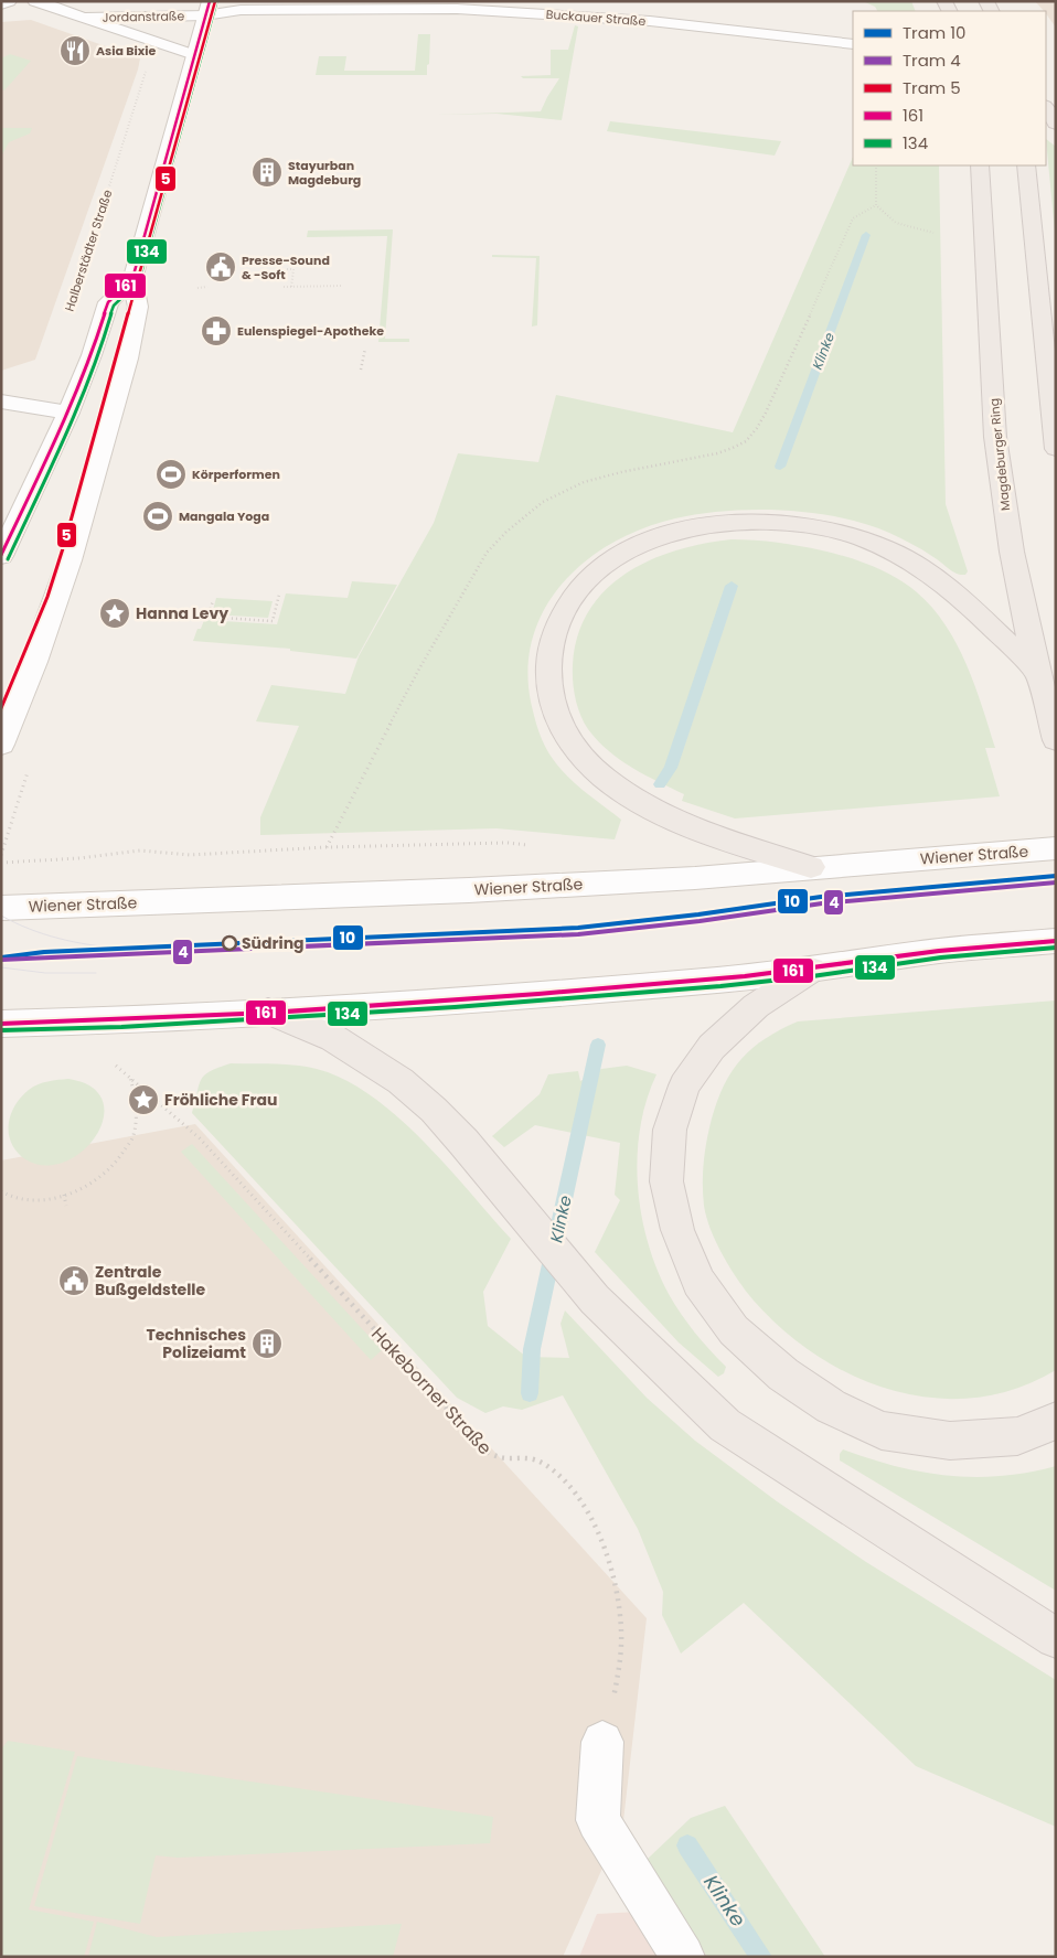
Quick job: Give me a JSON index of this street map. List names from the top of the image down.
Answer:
{
  "streets": {
    "highway": ["Magdeburger Ring"],
    "main road": ["Jordanstraße", "Buckauer Straße", "Wiener Straße"],
    "path": ["Halberstädter Straße", "Hakeborner Straße"]
  },
  "crossings": [
    ["Jordanstraße", "Buckauer Straße"],
    ["Jordanstraße", "Halberstädter Straße"]
  ],
  "water": ["Klinke"],
  "places": {
    "restaurant": ["Asia Bixie"],
    "building": ["Stayurban Magdeburg", "Technisches Polizeiamt"],
    "public building": ["Presse-Sound & -Soft", "Zentrale Bußgeldstelle"],
    "pharmacy": ["Eulenspiegel-Apotheke"],
    "sports": ["Körperformen", "Mangala Yoga"],
    "place": ["Hanna Levy", "Fröhliche Frau"],
    "other": ["Südring"]
  },
  "lines": [
    "tram line 5",
    "transit line 161",
    "transit line 134",
    "tram line 10",
    "tram line 4"
  ],
  "legend": [
    "Tram 10",
    "Tram 4",
    "Tram 5",
    "161",
    "134"
  ]
}
